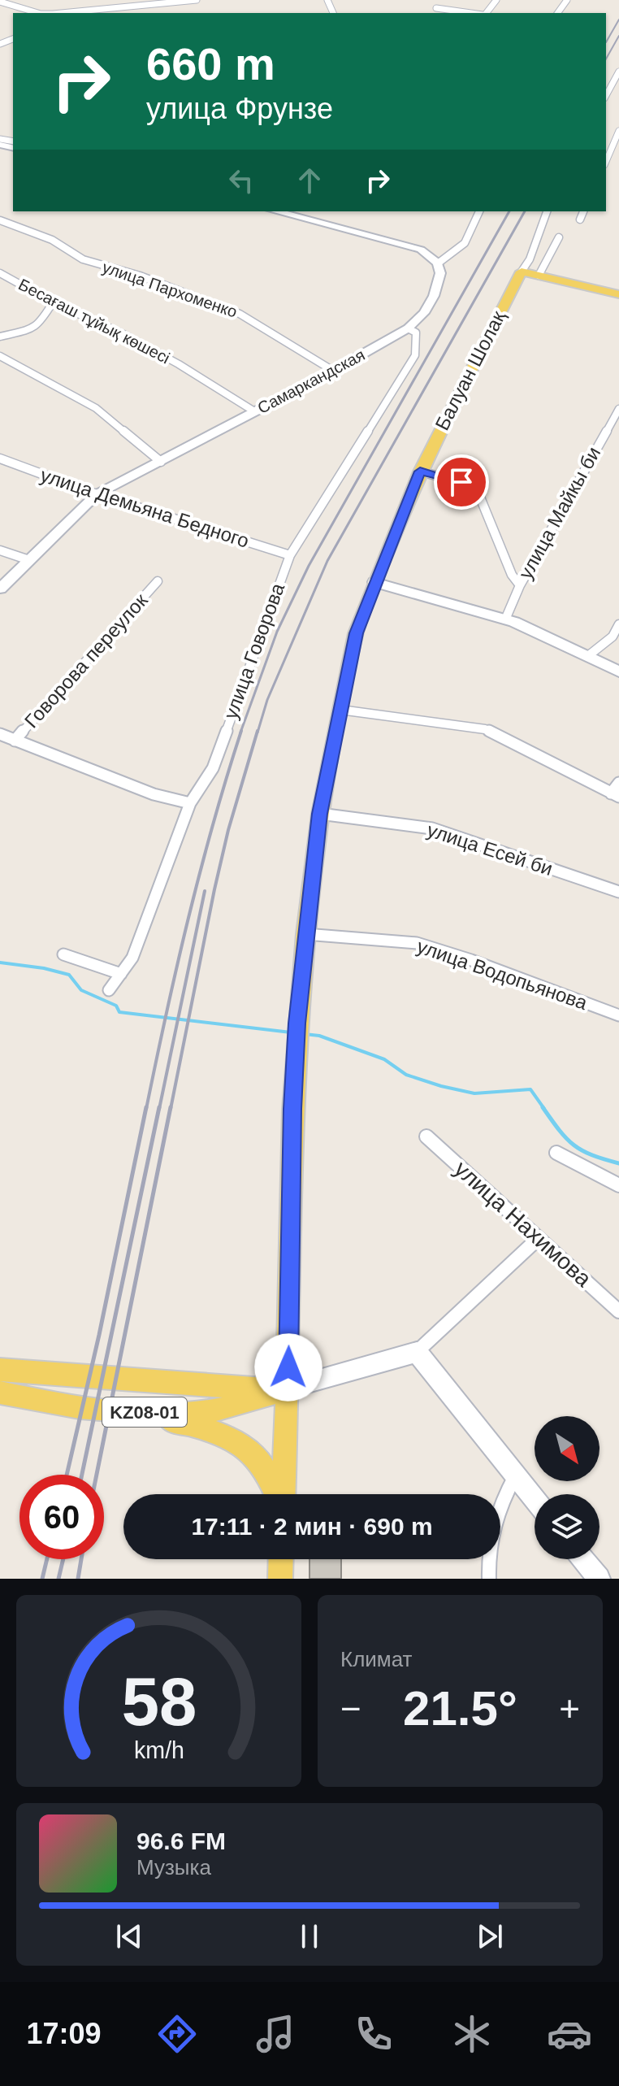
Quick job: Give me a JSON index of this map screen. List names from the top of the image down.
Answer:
{
  "streets": {
    "main road": ["Балуан Шолақ", "KZ08-01"],
    "street": [
      "улица Пархоменко",
      "Бесағаш тұйық көшесі",
      "Самаркандская",
      "улица Демьяна Бедного",
      "улица Майкы би",
      "улица Говорова",
      "Говорова переулок",
      "улица Есей би",
      "улица Водопьянова",
      "улица Нахимова"
    ]
  },
  "crossings": [
    ["улица Пархоменко", "Самаркандская"],
    ["Бесағаш тұйық көшесі", "Самаркандская"],
    ["Балуан Шолақ", "улица Есей би"],
    ["Балуан Шолақ", "улица Водопьянова"],
    ["Балуан Шолақ", "KZ08-01"],
    ["Самаркандская", "улица Демьяна Бедного"],
    ["Самаркандская", "улица Говорова"],
    ["улица Демьяна Бедного", "улица Говорова"],
    ["улица Говорова", "Говорова переулок"]
  ],
  "north": "bottom right",
  "page": {
    "turn": ["660 m", "улица Фрунзе"],
    "limit": "60",
    "trip": "17:11 · 2 мин · 690 m",
    "tile": "Климат",
    "heat": ["−", "21.5°", "+"],
    "song": ["96.6 FM", "Музыка"],
    "tabs": "17:09",
    "gauge": ["58", "km/h"]
  }
}
